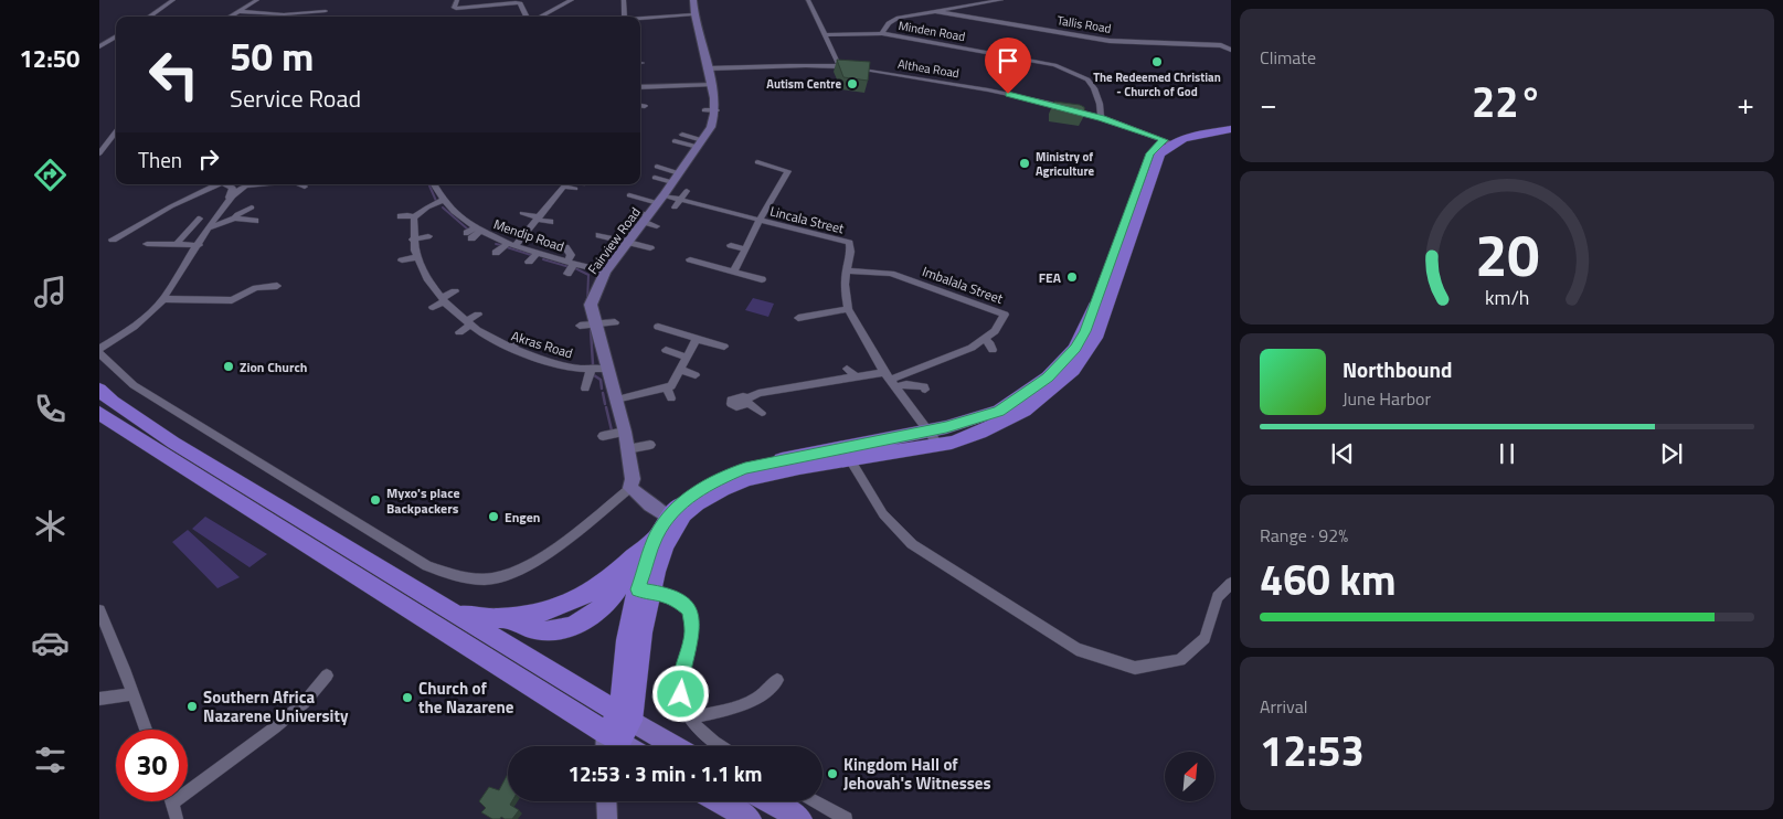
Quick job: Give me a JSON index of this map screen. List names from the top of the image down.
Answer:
{
  "streets": {
    "main road": ["Fairview Road"],
    "street": [
      "Tallis Road",
      "Minden Road",
      "Althea Road",
      "Lincala Street",
      "Mendip Road",
      "Imbalala Street",
      "Akras Road"
    ]
  },
  "crossings": [
    ["Minden Road", "Althea Road"],
    ["Althea Road", "Fairview Road"],
    ["Lincala Street", "Fairview Road"],
    ["Lincala Street", "Imbalala Street"],
    ["Mendip Road", "Fairview Road"],
    ["Fairview Road", "Akras Road"]
  ],
  "places": [
    "The Redeemed Christian - Church of God",
    "Autism Centre",
    "Ministry of Agriculture",
    "FEA",
    "Zion Church",
    "Myxo's place Backpackers",
    "Engen",
    "Church of the Nazarene",
    "Southern Africa Nazarene University",
    "Kingdom Hall of Jehovah's Witnesses"
  ],
  "north": "top right",
  "page": {
    "tabs": "12:50",
    "tile": [
      "Climate",
      ["Range · 92%", "460 km"],
      ["Arrival", "12:53"]
    ],
    "turn": ["50 m", "Service Road"],
    "heat": ["−", "22°", "+"],
    "then": "Then",
    "song": ["Northbound", "June Harbor"],
    "limit": "30",
    "trip": "12:53 · 3 min · 1.1 km",
    "gauge": ["20", "km/h"]
  }
}
